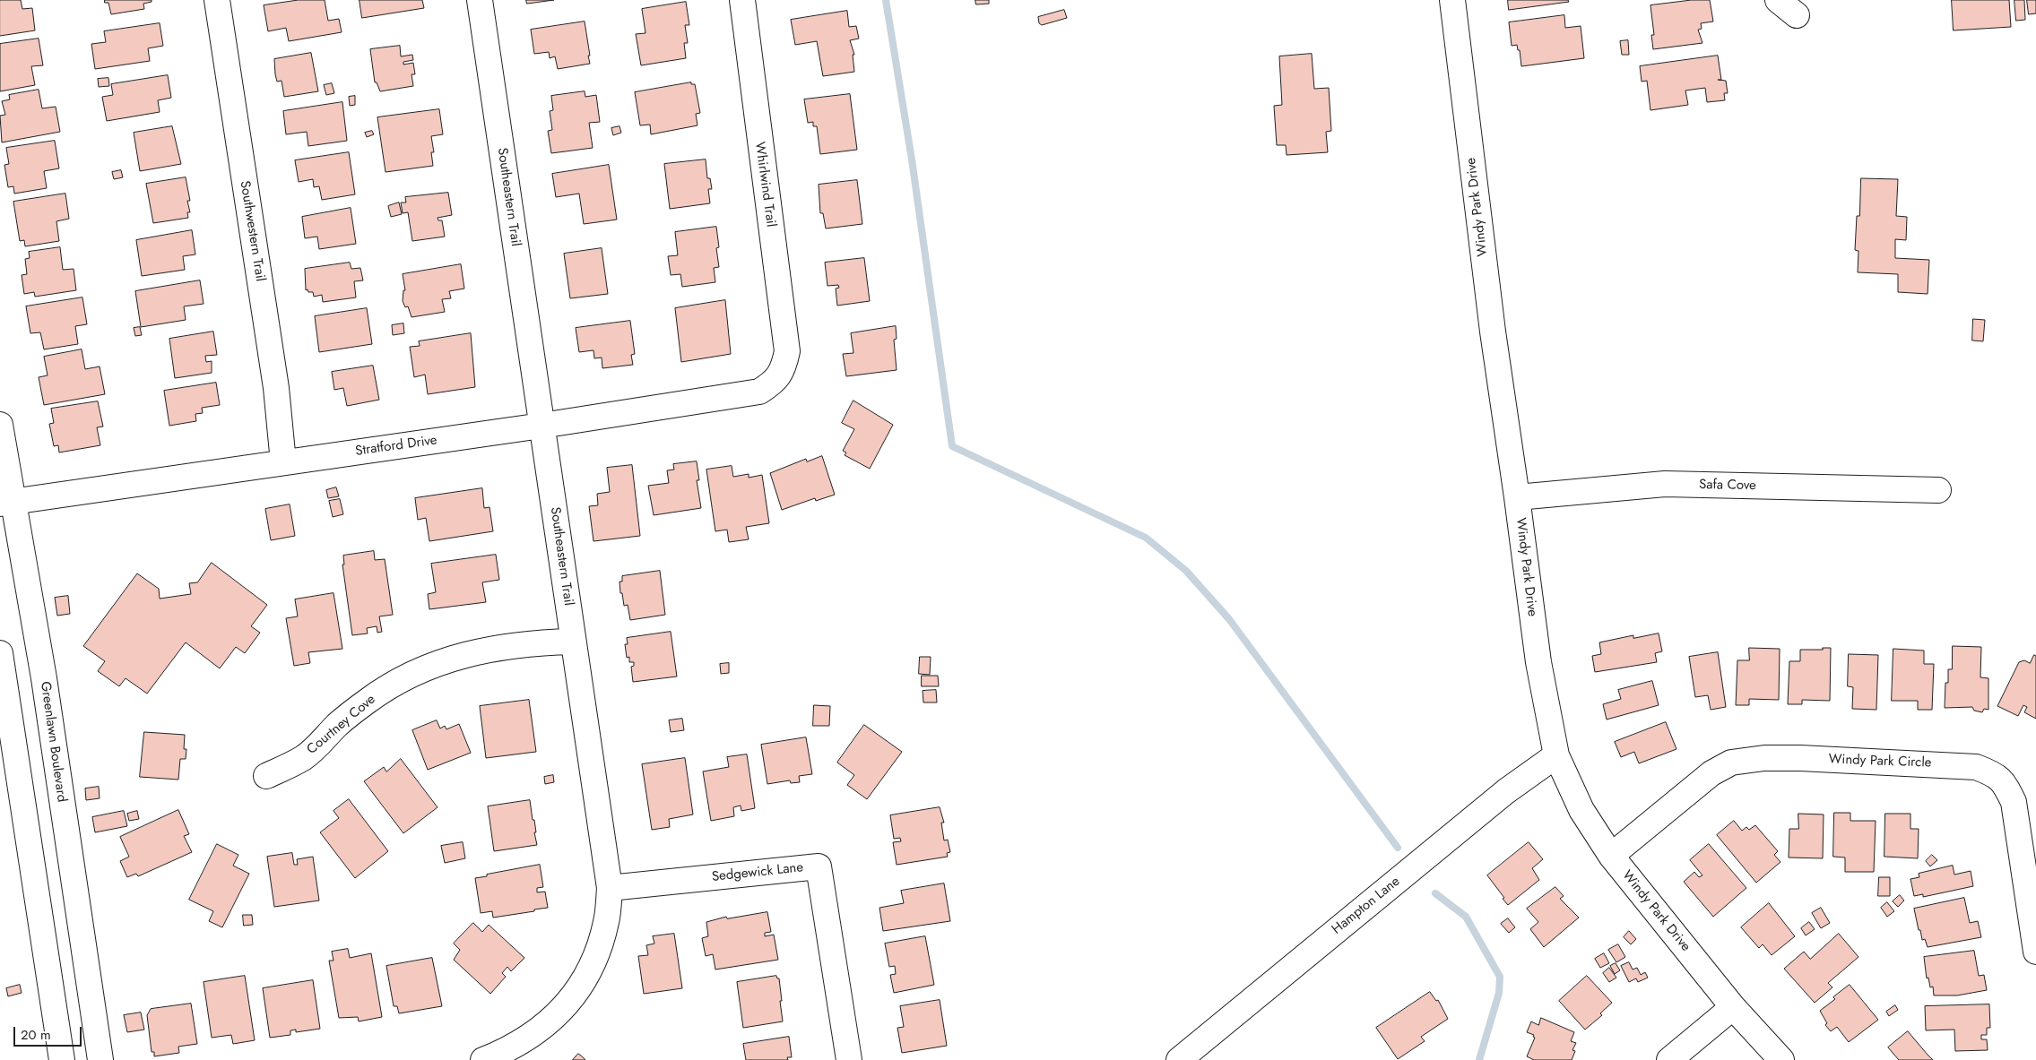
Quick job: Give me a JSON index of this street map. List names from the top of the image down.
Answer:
{
  "streets": {
    "street": [
      "Whirlwind Trail",
      "Southeastern Trail",
      "Windy Park Drive",
      "Southwestern Trail",
      "Stratford Drive",
      "Safa Cove",
      "Courtney Cove",
      "Greenlawn Boulevard",
      "Windy Park Circle",
      "Sedgewick Lane",
      "Hampton Lane"
    ]
  },
  "crossings": [
    ["Whirlwind Trail", "Stratford Drive"],
    ["Southeastern Trail", "Stratford Drive"],
    ["Southeastern Trail", "Courtney Cove"],
    ["Southeastern Trail", "Sedgewick Lane"],
    ["Windy Park Drive", "Safa Cove"],
    ["Windy Park Drive", "Windy Park Circle"],
    ["Windy Park Drive", "Hampton Lane"],
    ["Southwestern Trail", "Stratford Drive"],
    ["Stratford Drive", "Greenlawn Boulevard"]
  ],
  "scale_bar": "20 m"
}
